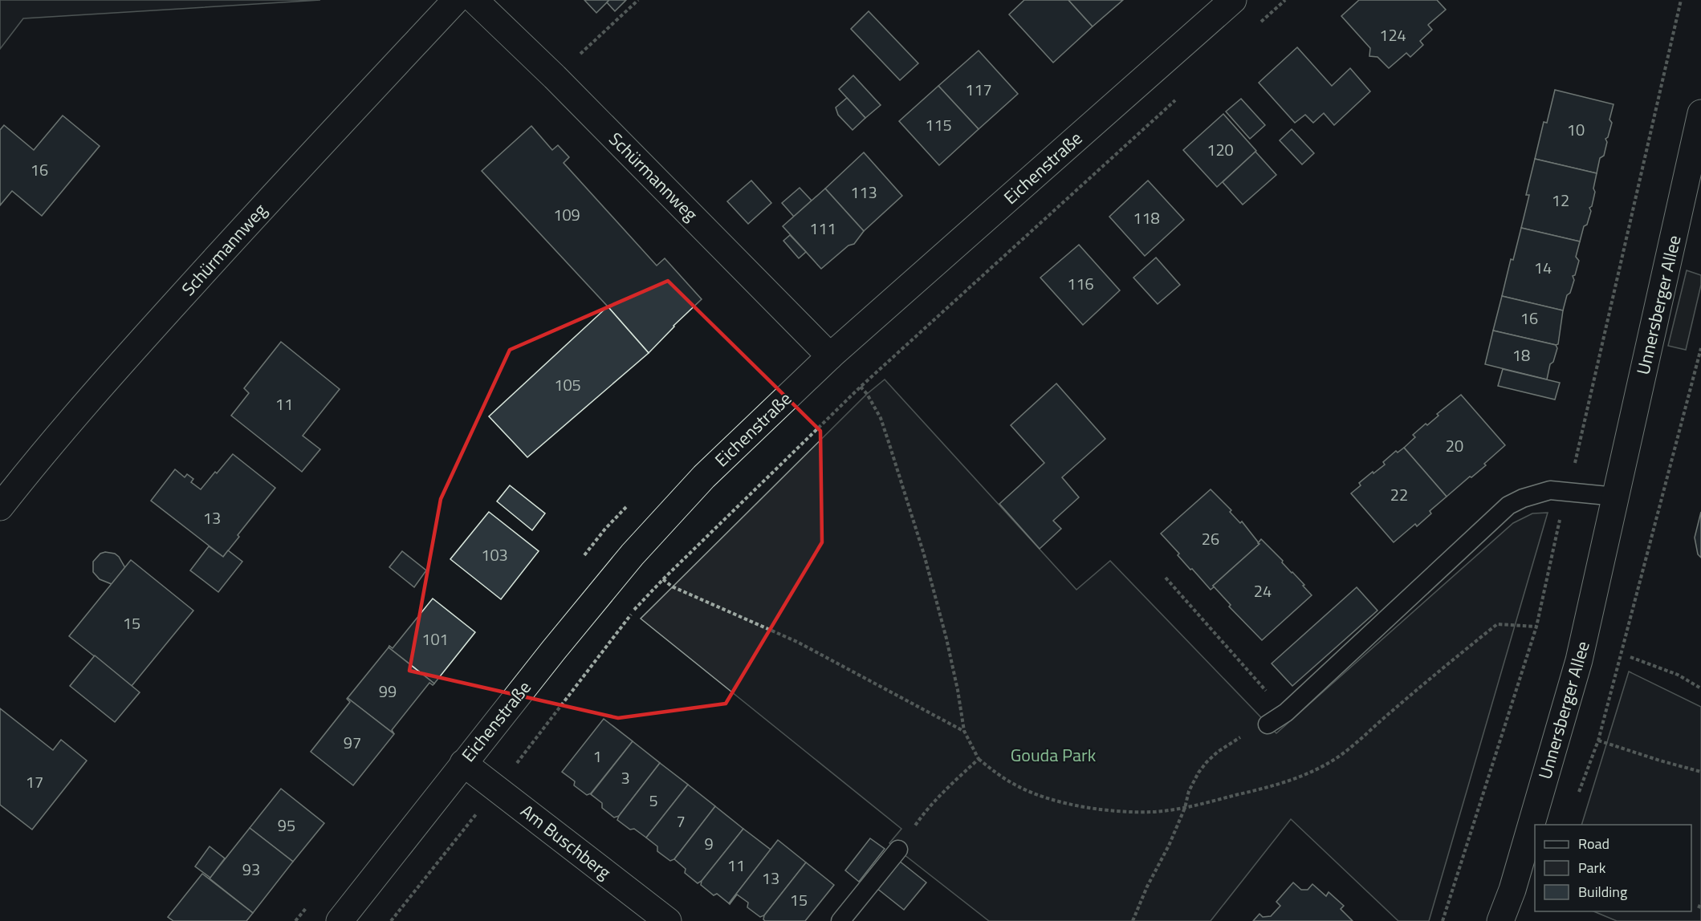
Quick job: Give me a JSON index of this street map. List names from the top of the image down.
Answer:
{
  "streets": {
    "street": [
      "Eichenstraße",
      "Schürmannweg",
      "Unnersberger Allee",
      "Am Buschberg"
    ]
  },
  "crossings": [
    ["Eichenstraße", "Schürmannweg"],
    ["Eichenstraße", "Am Buschberg"]
  ],
  "parks": ["Gouda Park"],
  "house_numbers": [
    "124",
    "117",
    "115",
    "10",
    "120",
    "16",
    "113",
    "12",
    "109",
    "118",
    "111",
    "14",
    "116",
    "16",
    "18",
    "105",
    "11",
    "20",
    "22",
    "13",
    "26",
    "103",
    "24",
    "15",
    "101",
    "99",
    "97",
    "1",
    "3",
    "17",
    "5",
    "7",
    "95",
    "9",
    "11",
    "93",
    "13",
    "15"
  ],
  "legend": ["Road", "Park", "Building"]
}
